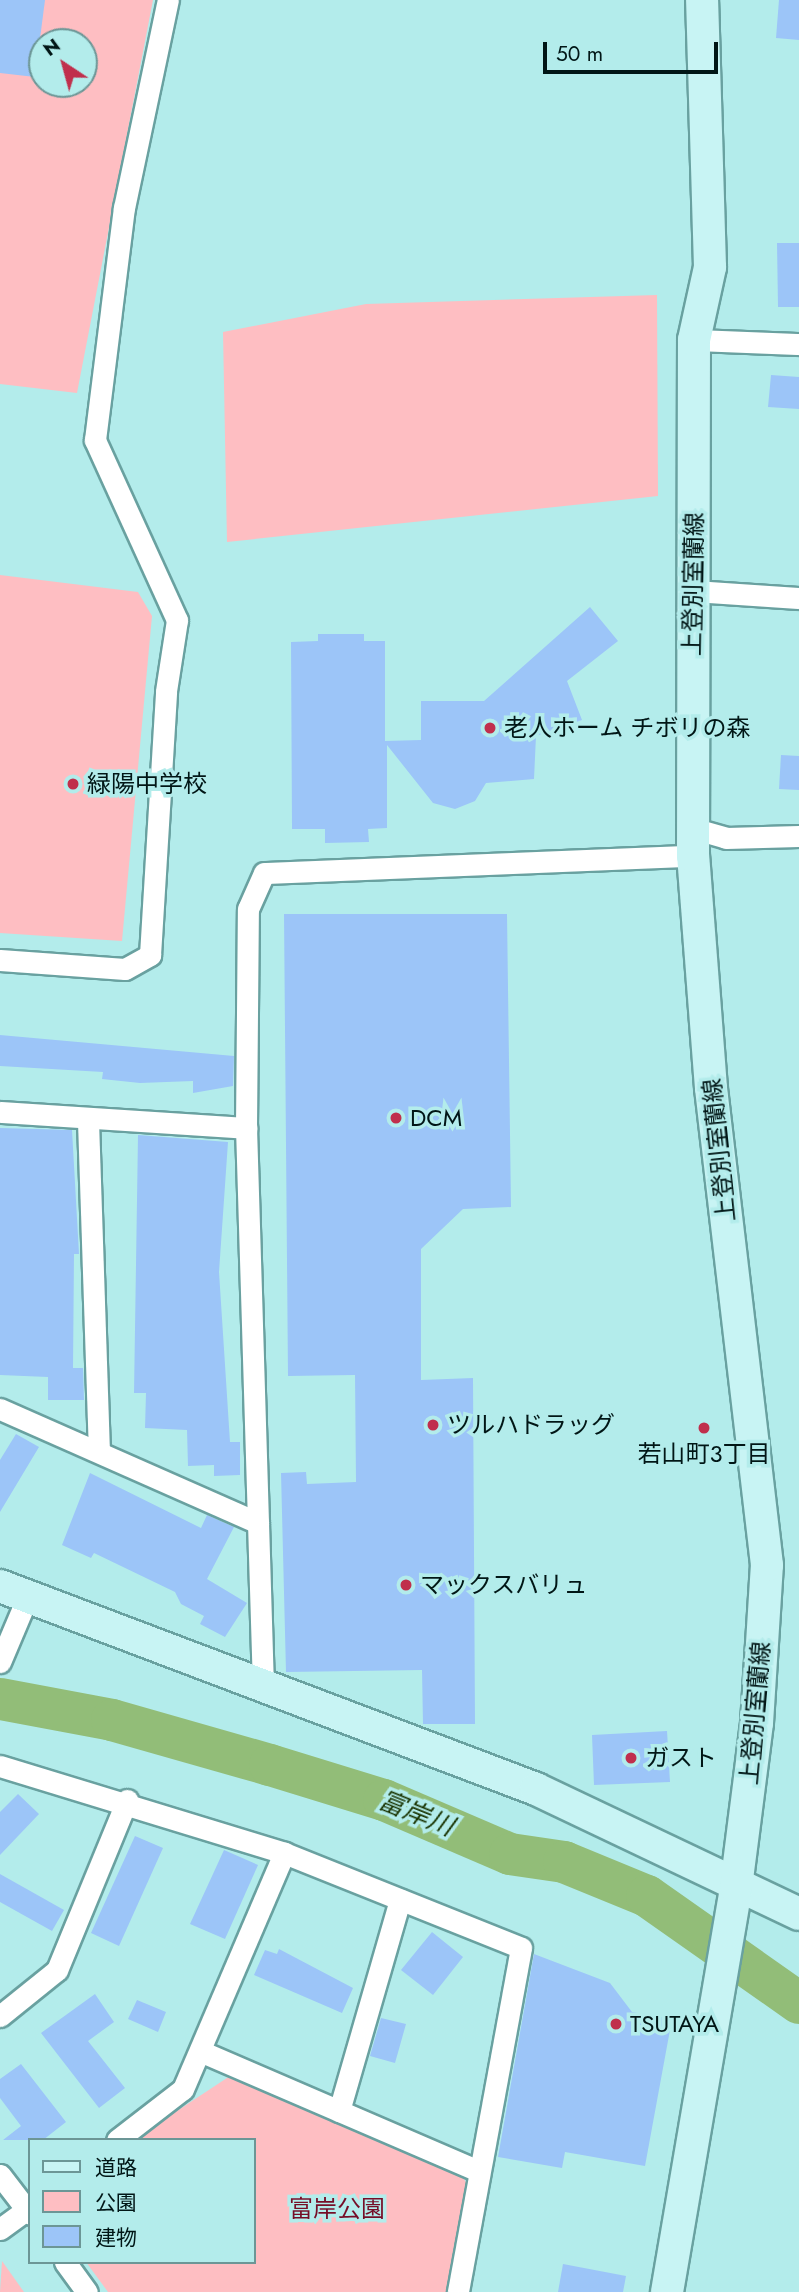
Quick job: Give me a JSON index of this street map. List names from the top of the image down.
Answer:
{
  "streets": {
    "main road": ["上登別室蘭線"]
  },
  "water": ["富岸川"],
  "parks": ["富岸公園"],
  "places": [
    "老人ホーム チボリの森",
    "緑陽中学校",
    "DCM",
    "ツルハドラッグ",
    "若山町3丁目",
    "マックスバリュ",
    "ガスト",
    "TSUTAYA"
  ],
  "legend": ["道路", "公園", "建物"],
  "scale_bar": "50 m",
  "north": "top left"
}
